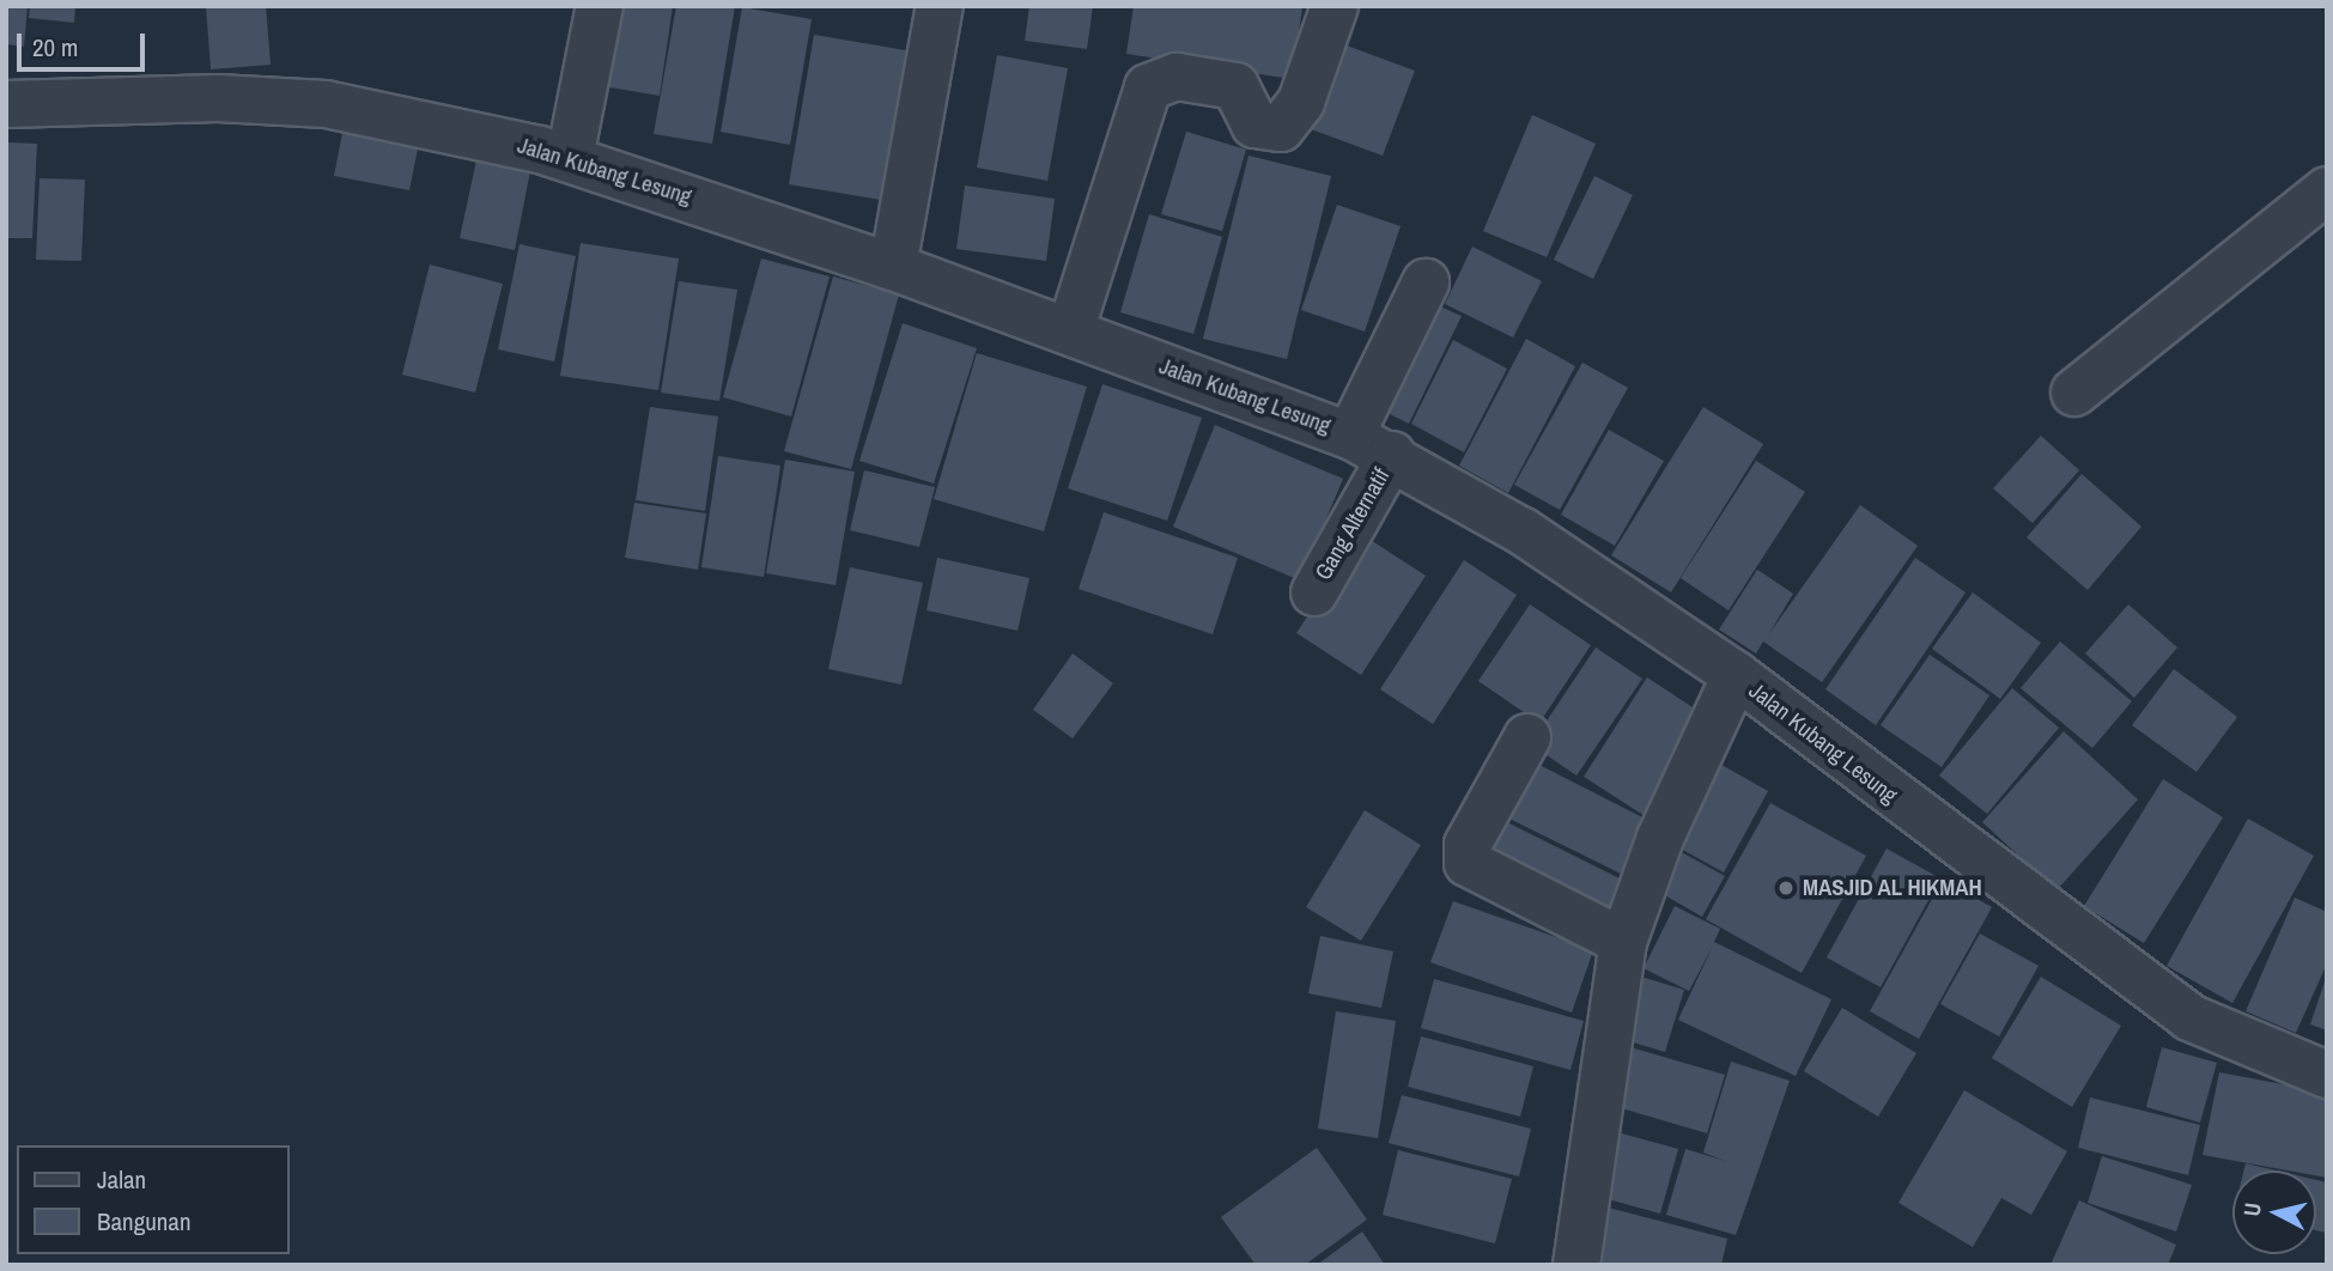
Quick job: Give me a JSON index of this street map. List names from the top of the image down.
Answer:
{
  "streets": {
    "street": ["Jalan Kubang Lesung", "Gang Alternatif"]
  },
  "crossings": [
    ["Jalan Kubang Lesung", "Gang Alternatif"]
  ],
  "places": ["MASJID AL HIKMAH"],
  "legend": ["Jalan", "Bangunan"],
  "scale_bar": "20 m",
  "north": "left"
}
